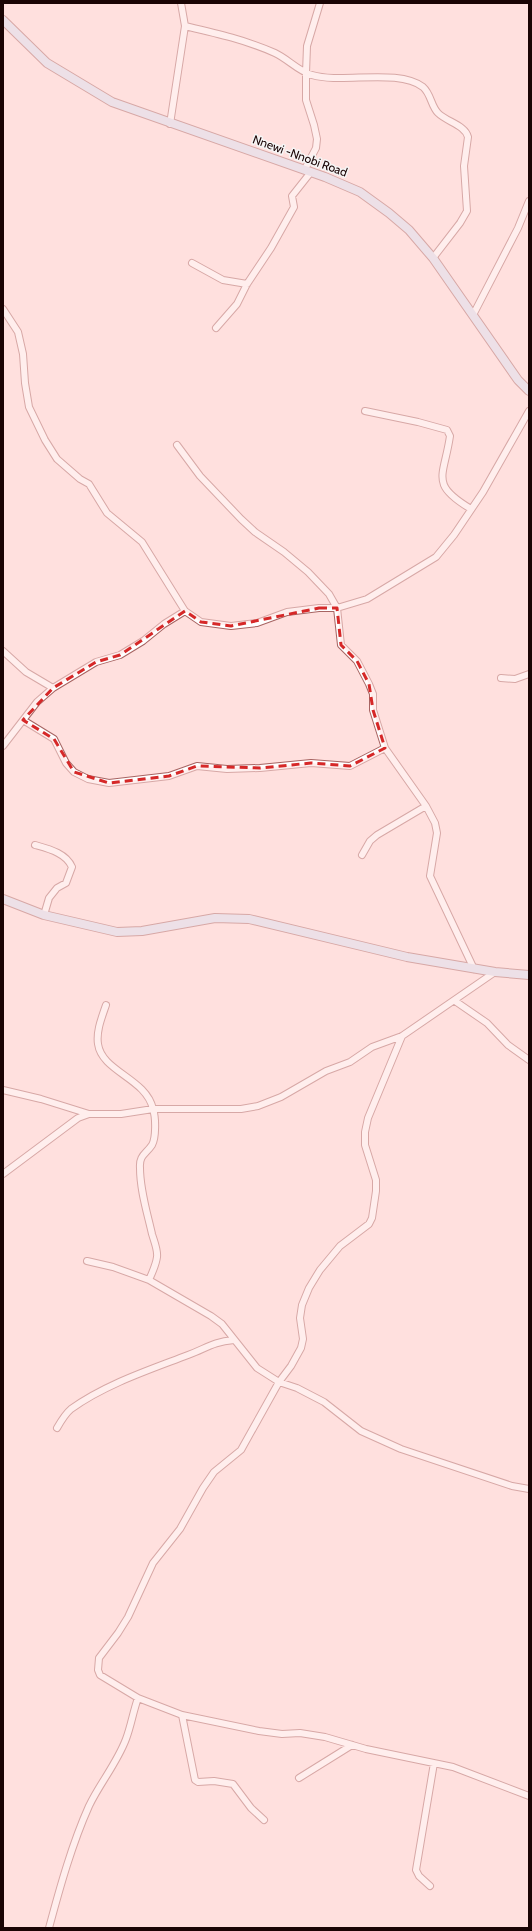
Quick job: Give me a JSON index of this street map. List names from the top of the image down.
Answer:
{
  "streets": {
    "main road": ["Nnewi -Nnobi Road"]
  }
}
